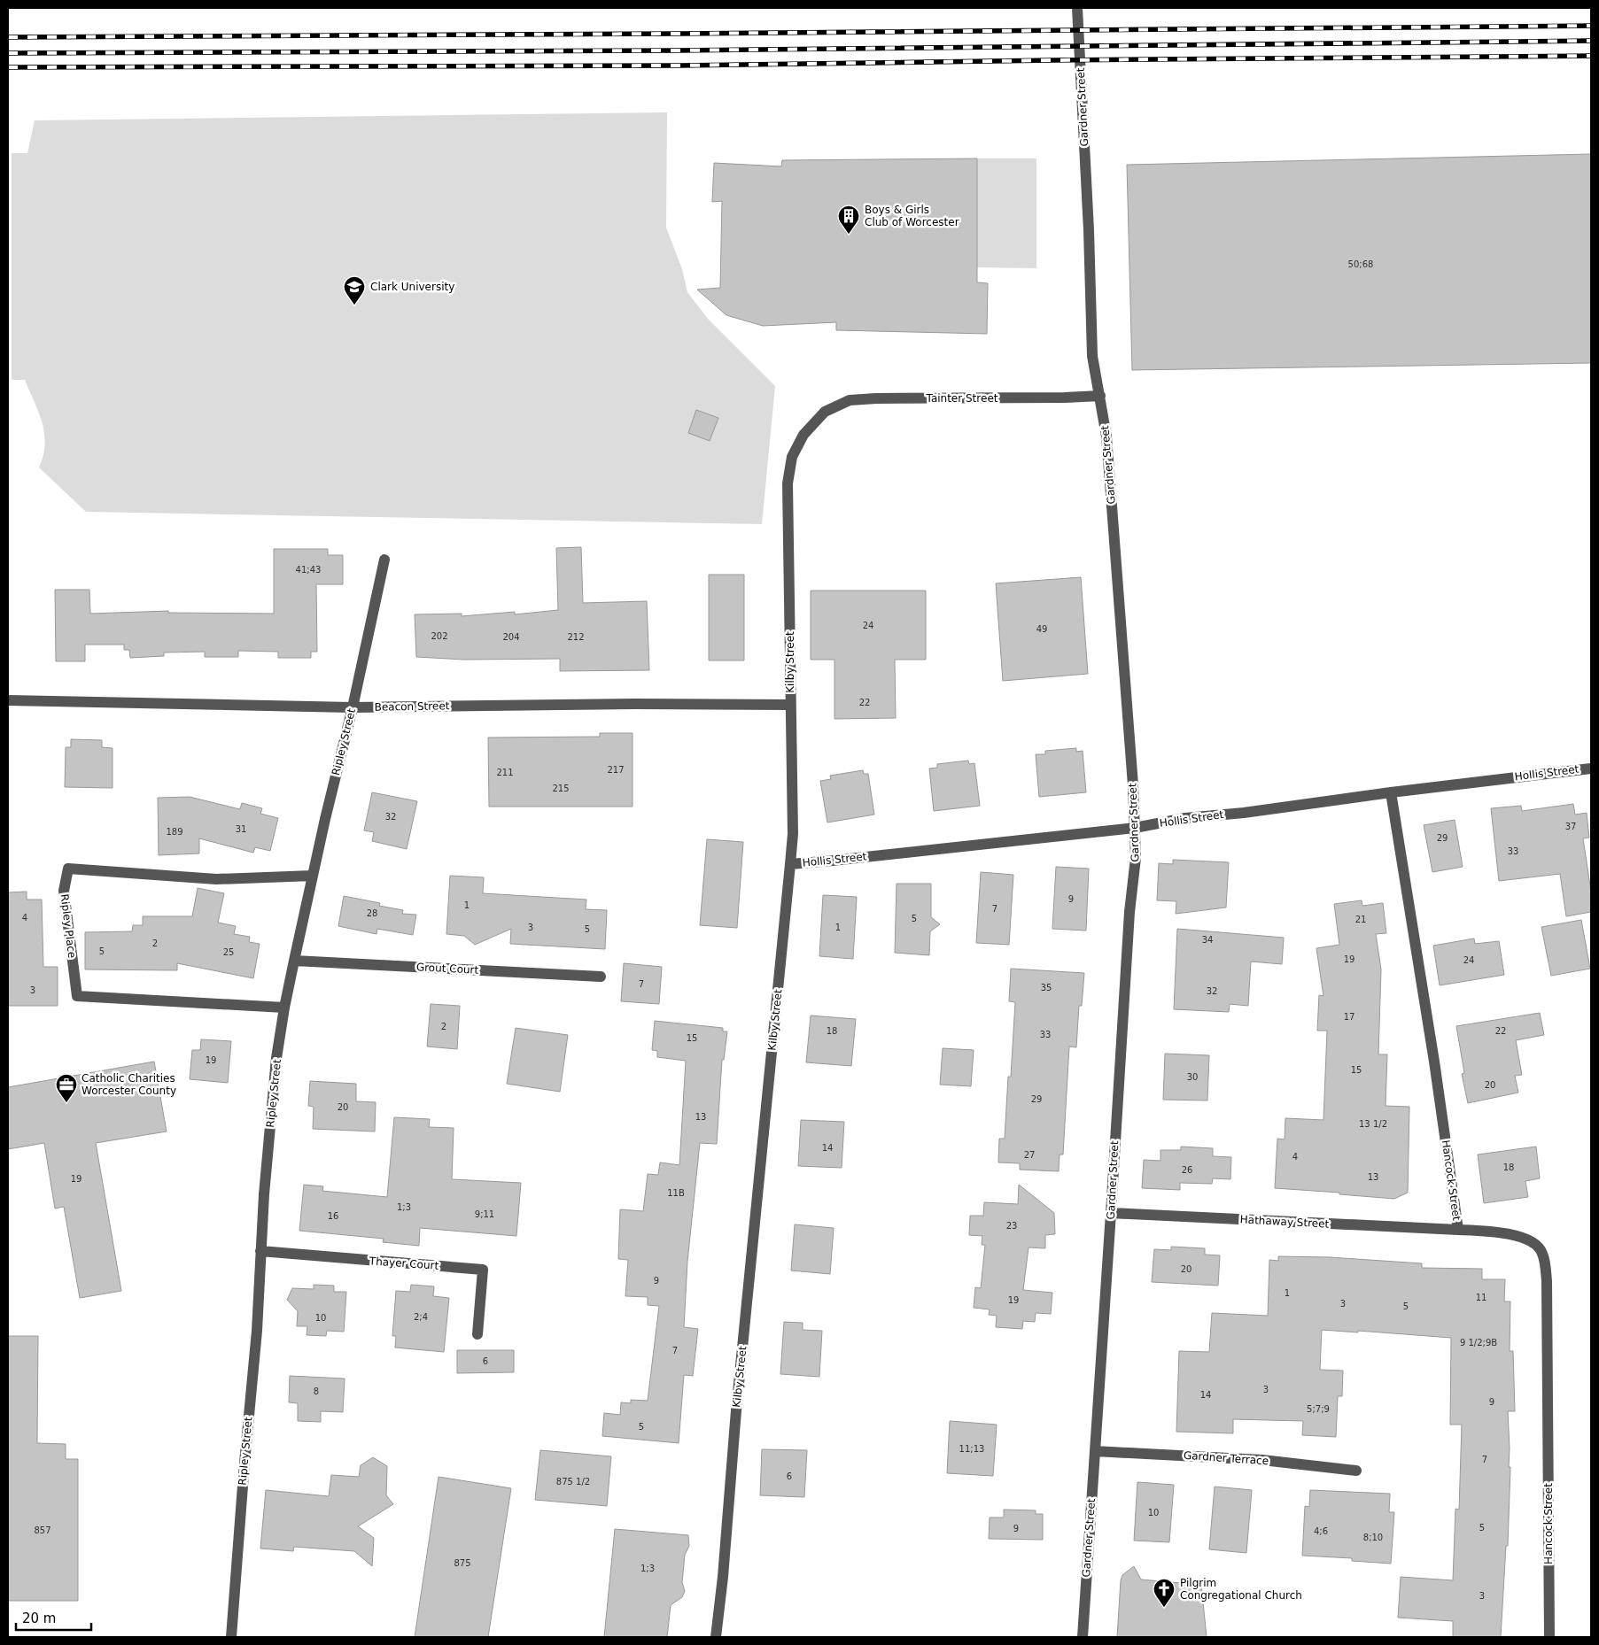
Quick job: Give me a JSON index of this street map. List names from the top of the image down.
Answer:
{
  "streets": {
    "street": [
      "Gardner Street",
      "Tainter Street",
      "Kilby Street",
      "Beacon Street",
      "Ripley Street",
      "Hollis Street",
      "Ripley Place",
      "Grout Court",
      "Hancock Street",
      "Hathaway Street",
      "Thayer Court",
      "Gardner Terrace"
    ]
  },
  "crossings": [
    ["Gardner Street", "Tainter Street"],
    ["Gardner Street", "Hollis Street"],
    ["Gardner Street", "Hathaway Street"],
    ["Gardner Street", "Gardner Terrace"],
    ["Tainter Street", "Kilby Street"],
    ["Kilby Street", "Beacon Street"],
    ["Kilby Street", "Hollis Street"],
    ["Beacon Street", "Ripley Street"],
    ["Ripley Street", "Ripley Place"],
    ["Ripley Street", "Grout Court"],
    ["Ripley Street", "Thayer Court"],
    ["Hollis Street", "Hancock Street"],
    ["Hancock Street", "Hathaway Street"]
  ],
  "places": {
    "building": ["Boys & Girls Club of Worcester"],
    "school or university": ["Clark University"],
    "office": ["Catholic Charities Worcester County"],
    "church": ["Pilgrim Congregational Church"]
  },
  "house_numbers": [
    "50;68",
    "41;43",
    "24",
    "49",
    "202",
    "204",
    "212",
    "22",
    "217",
    "211",
    "215",
    "32",
    "37",
    "31",
    "189",
    "29",
    "33",
    "9",
    "1",
    "7",
    "28",
    "4",
    "5",
    "21",
    "3",
    "1",
    "5",
    "34",
    "2",
    "5",
    "25",
    "19",
    "24",
    "7",
    "35",
    "3",
    "32",
    "17",
    "2",
    "18",
    "22",
    "33",
    "15",
    "19",
    "15",
    "30",
    "20",
    "29",
    "20",
    "13",
    "13 1/2",
    "14",
    "27",
    "4",
    "18",
    "26",
    "13",
    "19",
    "11B",
    "1;3",
    "9;11",
    "16",
    "23",
    "20",
    "9",
    "1",
    "11",
    "19",
    "3",
    "5",
    "2;4",
    "10",
    "9 1/2;9B",
    "7",
    "6",
    "3",
    "8",
    "14",
    "9",
    "5;7;9",
    "5",
    "11;13",
    "7",
    "6",
    "875 1/2",
    "10",
    "5",
    "9",
    "857",
    "4;6",
    "8;10",
    "875",
    "1;3",
    "3"
  ],
  "scale_bar": "20 m"
}
